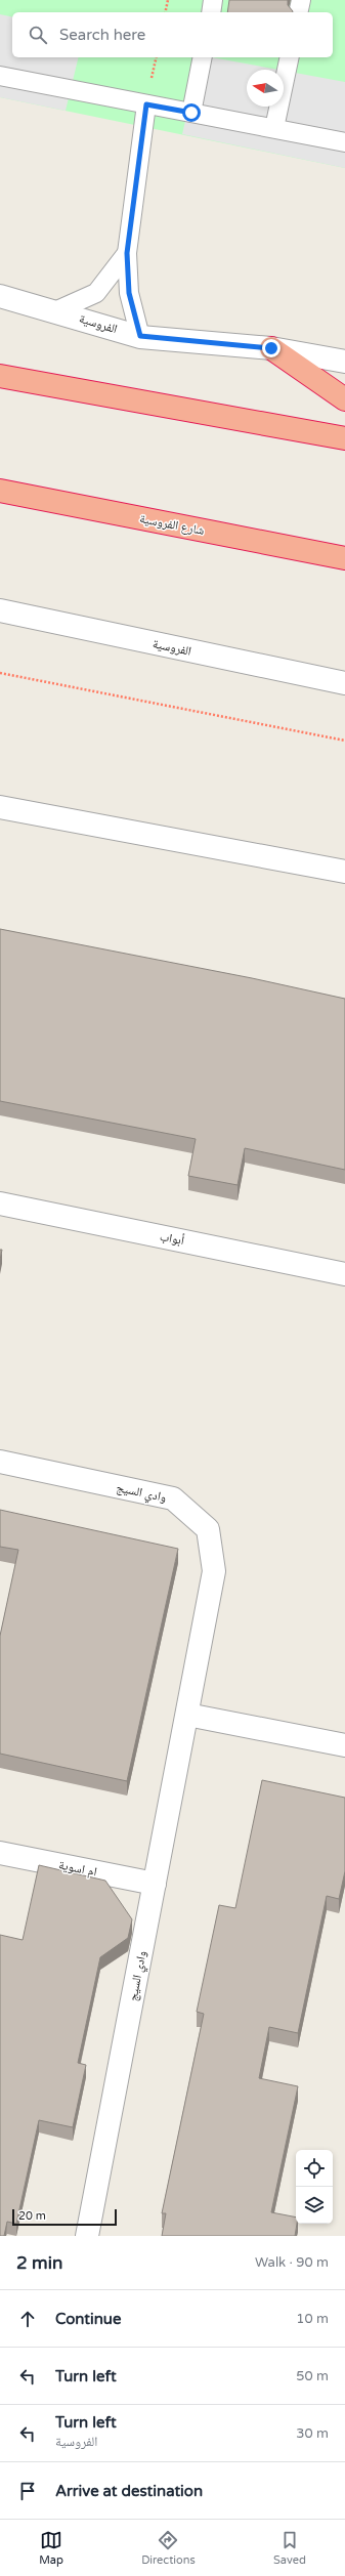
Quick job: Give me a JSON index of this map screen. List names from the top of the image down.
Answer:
{
  "streets": {
    "highway": ["شارع الفروسية"],
    "street": [
      "الفروسية",
      "أبواب",
      "وادي السيج",
      "ام اسوية"
    ]
  },
  "crossings": [
    ["وادي السيج", "ام اسوية"]
  ],
  "scale_bar": "20 m",
  "north": "left",
  "page": {
    "search": "Search here",
    "scale": "20 m",
    "heading": ["2 min", "Walk · 90 m"],
    "list": [
      ["Continue", "10 m"],
      ["Turn left", "50 m"],
      ["Turn left", "الفروسية", "30 m"],
      "Arrive at destination"
    ],
    "nav": ["Map", "Directions", "Saved"]
  }
}
